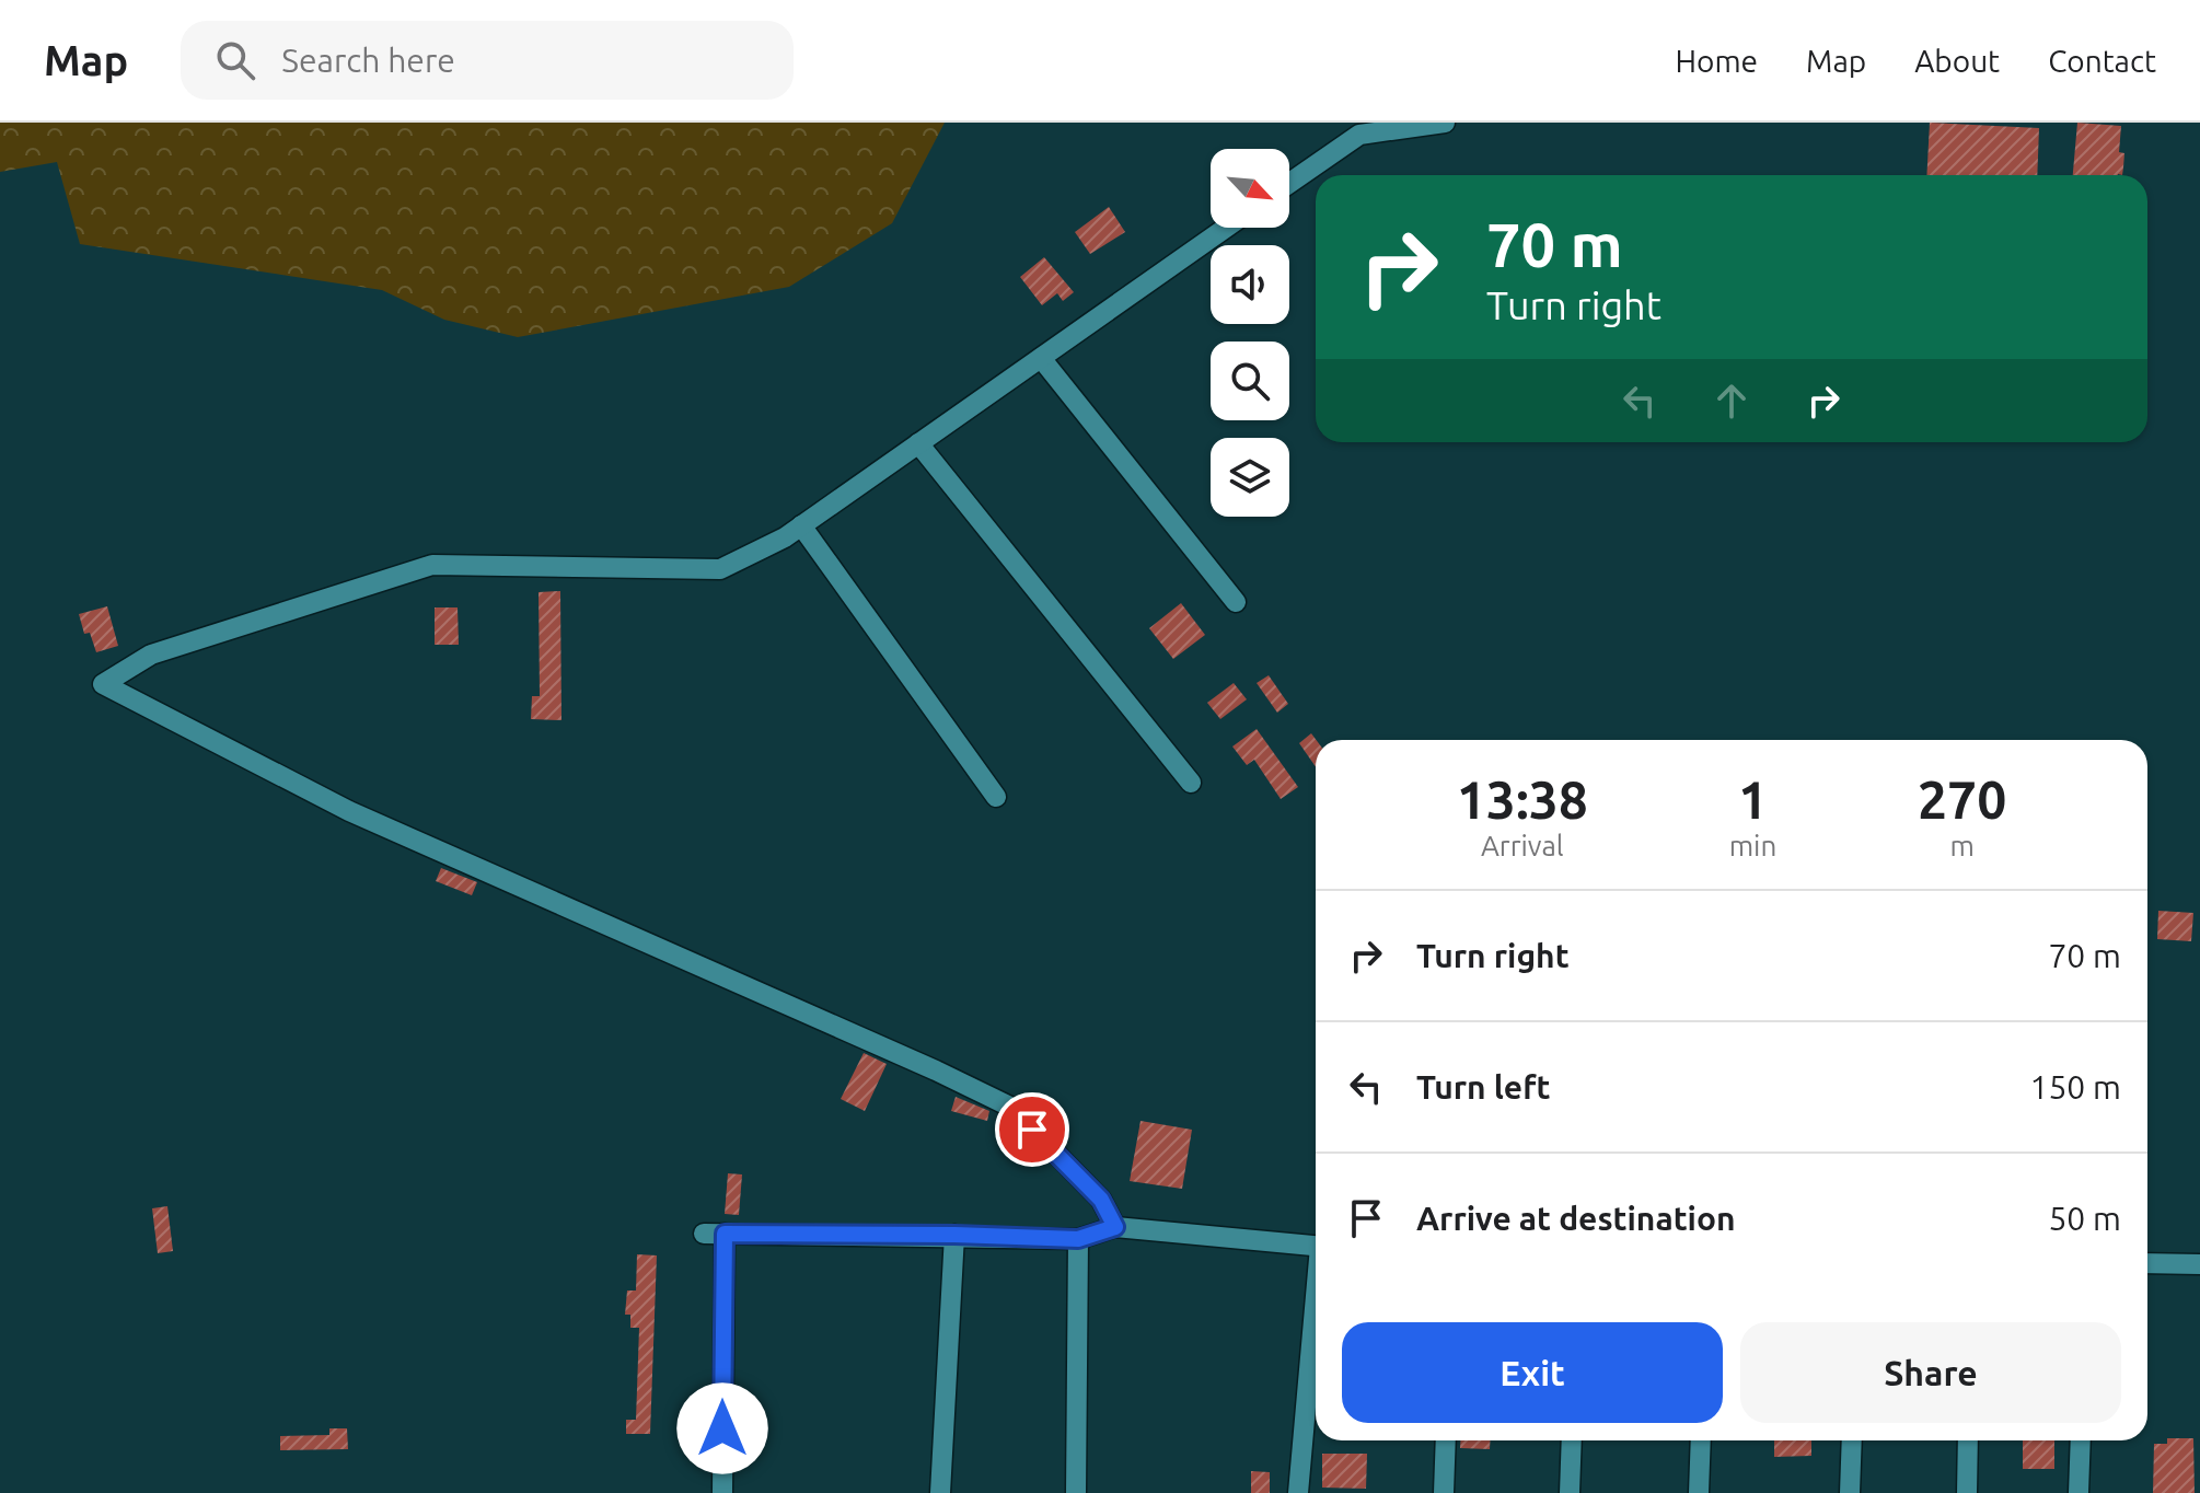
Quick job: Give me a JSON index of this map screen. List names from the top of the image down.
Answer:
{
  "north": "bottom right",
  "page": {
    "header": "Map",
    "search": "Search here",
    "nav": [
      "Home",
      "Map",
      "About",
      "Contact"
    ],
    "turn": ["70 m", "Turn right"],
    "eta": [
      "13:38",
      "Arrival",
      "1",
      "min",
      "270",
      "m"
    ],
    "list": [
      {
        "name": "Turn right",
        "value": "70 m"
      },
      {
        "name": "Turn left",
        "value": "150 m"
      },
      {
        "name": "Arrive at destination",
        "value": "50 m"
      }
    ],
    "buttons": ["Exit", "Share"]
  }
}
